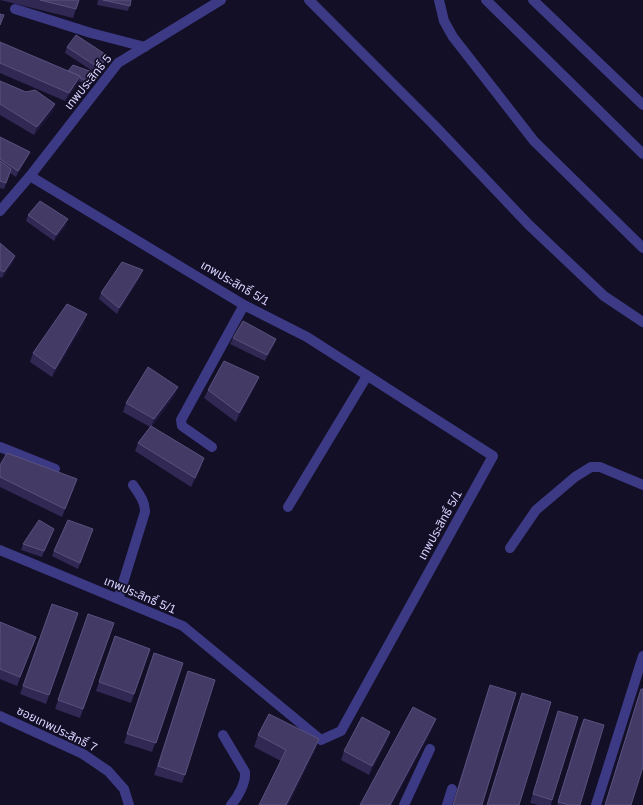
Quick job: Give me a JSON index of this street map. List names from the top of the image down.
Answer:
{
  "streets": {
    "street": ["เทพประสิทธิ์ 5", "เทพประสิทธิ์ 5/1", "ซอยเทพประสิทธิ์ 7"]
  },
  "crossings": [
    ["เทพประสิทธิ์ 5", "เทพประสิทธิ์ 5/1"]
  ]
}
